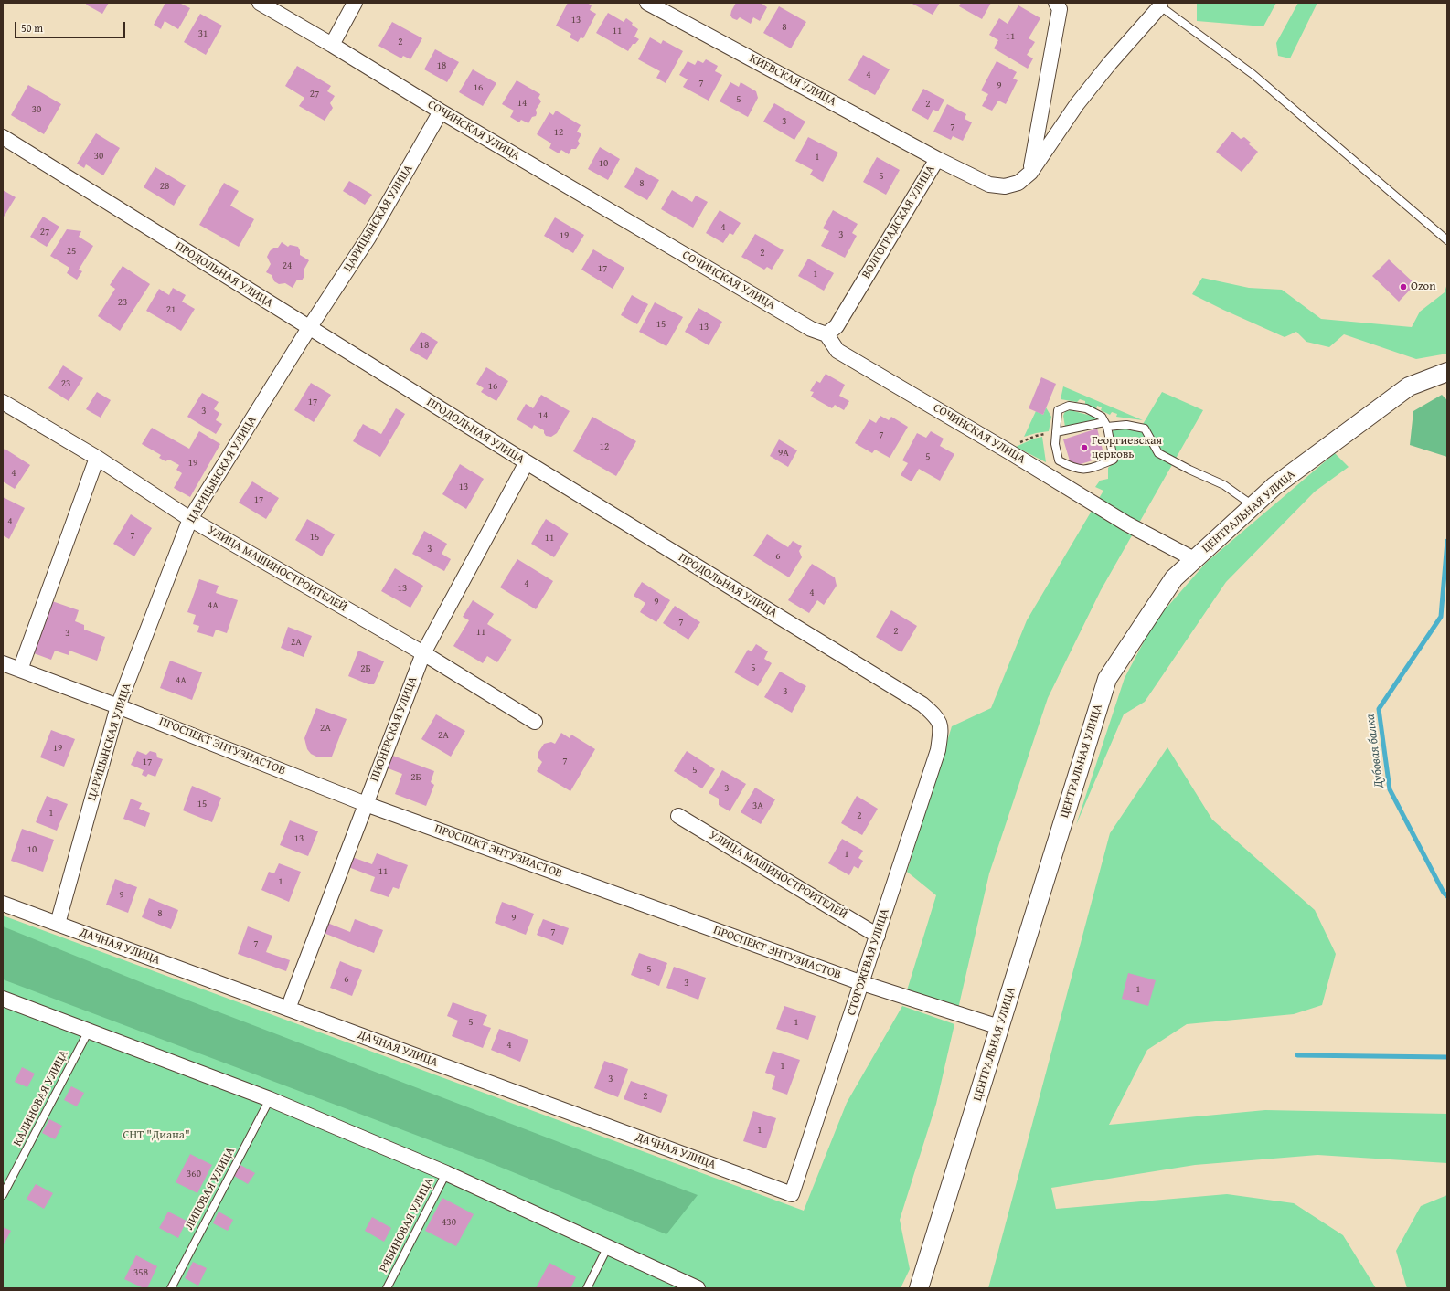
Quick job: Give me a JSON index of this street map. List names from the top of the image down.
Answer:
{
  "streets": {
    "street": [
      "КИЕВСКАЯ УЛИЦА",
      "СОЧИНСКАЯ УЛИЦА",
      "ЦАРИЦЫНСКАЯ УЛИЦА",
      "ВОЛГОГРАДСКАЯ УЛИЦА",
      "ПРОДОЛЬНАЯ УЛИЦА",
      "ЦЕНТРАЛЬНАЯ УЛИЦА",
      "УЛИЦА МАШИНОСТРОИТЕЛЕЙ",
      "ПИОНЕРСКАЯ УЛИЦА",
      "ПРОСПЕКТ ЭНТУЗИАСТОВ",
      "ДАЧНАЯ УЛИЦА",
      "СТОРОЖЕВАЯ УЛИЦА"
    ],
    "lane": ["КАЛИНОВАЯ УЛИЦА", "ЛИПОВАЯ УЛИЦА", "РЯБИНОВАЯ УЛИЦА"]
  },
  "crossings": [
    ["КИЕВСКАЯ УЛИЦА", "ВОЛГОГРАДСКАЯ УЛИЦА"],
    ["СОЧИНСКАЯ УЛИЦА", "ЦАРИЦЫНСКАЯ УЛИЦА"],
    ["СОЧИНСКАЯ УЛИЦА", "ВОЛГОГРАДСКАЯ УЛИЦА"],
    ["СОЧИНСКАЯ УЛИЦА", "ЦЕНТРАЛЬНАЯ УЛИЦА"],
    ["ЦАРИЦЫНСКАЯ УЛИЦА", "ПРОДОЛЬНАЯ УЛИЦА"],
    ["ЦАРИЦЫНСКАЯ УЛИЦА", "УЛИЦА МАШИНОСТРОИТЕЛЕЙ"],
    ["ЦАРИЦЫНСКАЯ УЛИЦА", "ПРОСПЕКТ ЭНТУЗИАСТОВ"],
    ["ЦАРИЦЫНСКАЯ УЛИЦА", "ДАЧНАЯ УЛИЦА"],
    ["ПРОДОЛЬНАЯ УЛИЦА", "ПИОНЕРСКАЯ УЛИЦА"],
    ["ПРОДОЛЬНАЯ УЛИЦА", "СТОРОЖЕВАЯ УЛИЦА"],
    ["ЦЕНТРАЛЬНАЯ УЛИЦА", "ПРОСПЕКТ ЭНТУЗИАСТОВ"],
    ["УЛИЦА МАШИНОСТРОИТЕЛЕЙ", "ПИОНЕРСКАЯ УЛИЦА"],
    ["УЛИЦА МАШИНОСТРОИТЕЛЕЙ", "СТОРОЖЕВАЯ УЛИЦА"],
    ["ПИОНЕРСКАЯ УЛИЦА", "ПРОСПЕКТ ЭНТУЗИАСТОВ"],
    ["ПИОНЕРСКАЯ УЛИЦА", "ДАЧНАЯ УЛИЦА"],
    ["ПРОСПЕКТ ЭНТУЗИАСТОВ", "СТОРОЖЕВАЯ УЛИЦА"],
    ["ДАЧНАЯ УЛИЦА", "СТОРОЖЕВАЯ УЛИЦА"]
  ],
  "water": ["Дубовая балка"],
  "parks": ["СНТ \"Диана\""],
  "places": ["Ozon", "Георгиевская церковь"],
  "house_numbers": [
    "13",
    "8",
    "11",
    "31",
    "11",
    "2",
    "18",
    "4",
    "7",
    "9",
    "16",
    "27",
    "5",
    "14",
    "2",
    "30",
    "3",
    "7",
    "12",
    "30",
    "1",
    "10",
    "5",
    "8",
    "28",
    "4",
    "27",
    "3",
    "19",
    "25",
    "2",
    "24",
    "17",
    "1",
    "23",
    "21",
    "15",
    "13",
    "18",
    "23",
    "16",
    "17",
    "3",
    "14",
    "7",
    "12",
    "9А",
    "5",
    "19",
    "4",
    "13",
    "17",
    "4",
    "7",
    "15",
    "11",
    "3",
    "6",
    "4",
    "13",
    "4",
    "9",
    "4А",
    "7",
    "2",
    "11",
    "3",
    "2А",
    "5",
    "2Б",
    "4А",
    "3",
    "2А",
    "2А",
    "19",
    "7",
    "17",
    "5",
    "2Б",
    "3",
    "15",
    "3А",
    "1",
    "2",
    "13",
    "10",
    "1",
    "11",
    "1",
    "9",
    "8",
    "9",
    "7",
    "7",
    "5",
    "6",
    "3",
    "1",
    "5",
    "1",
    "4",
    "1",
    "3",
    "2",
    "1",
    "360",
    "430",
    "358"
  ],
  "scale_bar": "50 m"
}
